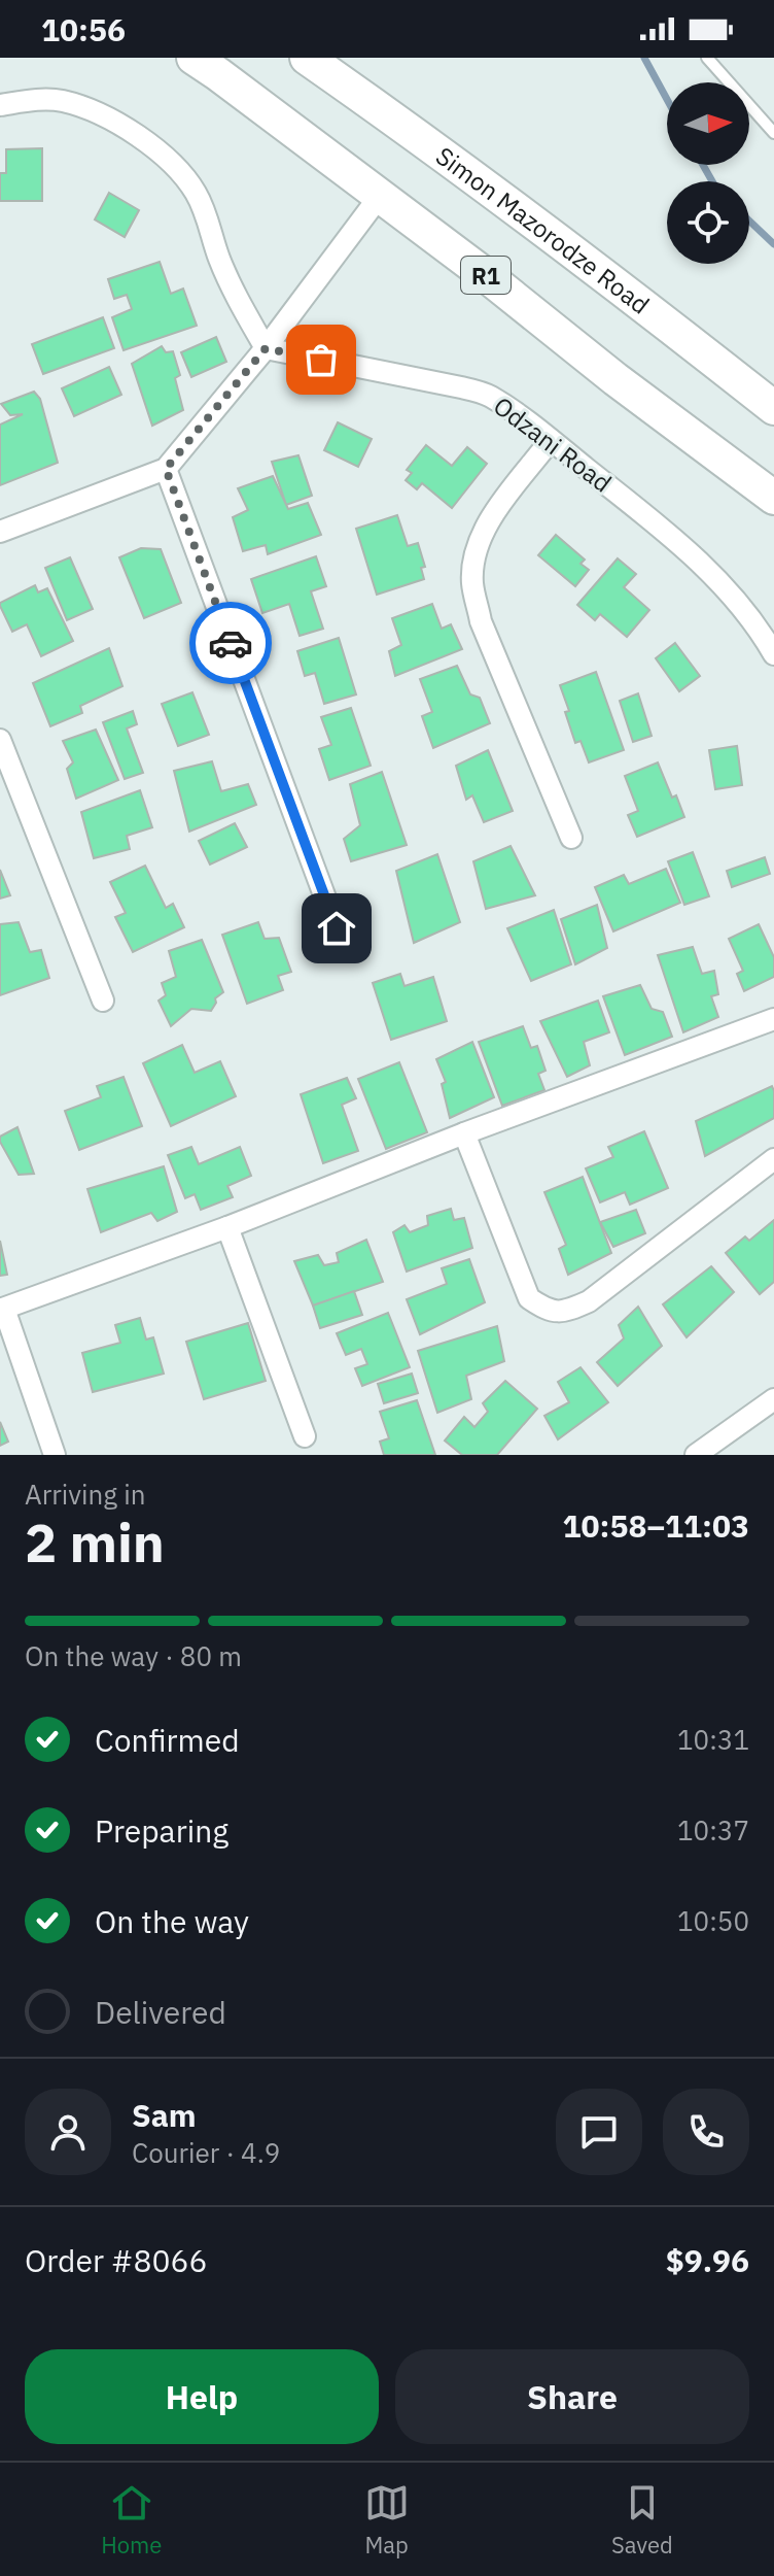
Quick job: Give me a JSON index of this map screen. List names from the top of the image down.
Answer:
{
  "streets": {
    "highway": ["Simon Mazorodze Road", "R1"],
    "street": ["Odzani Road"]
  },
  "north": "right",
  "page": {
    "status": "10:56",
    "heading": ["2 min", "Arriving in", "10:58–11:03"],
    "panel": [
      "Sam",
      "Courier · 4.9",
      "Order #8066",
      "$9.96"
    ],
    "bar": "On the way · 80 m",
    "list": [
      ["Confirmed", "10:31"],
      ["Preparing", "10:37"],
      ["On the way", "10:50"],
      "Delivered"
    ],
    "buttons": ["Help", "Share"],
    "tabs": ["Home", "Map", "Saved"]
  }
}
